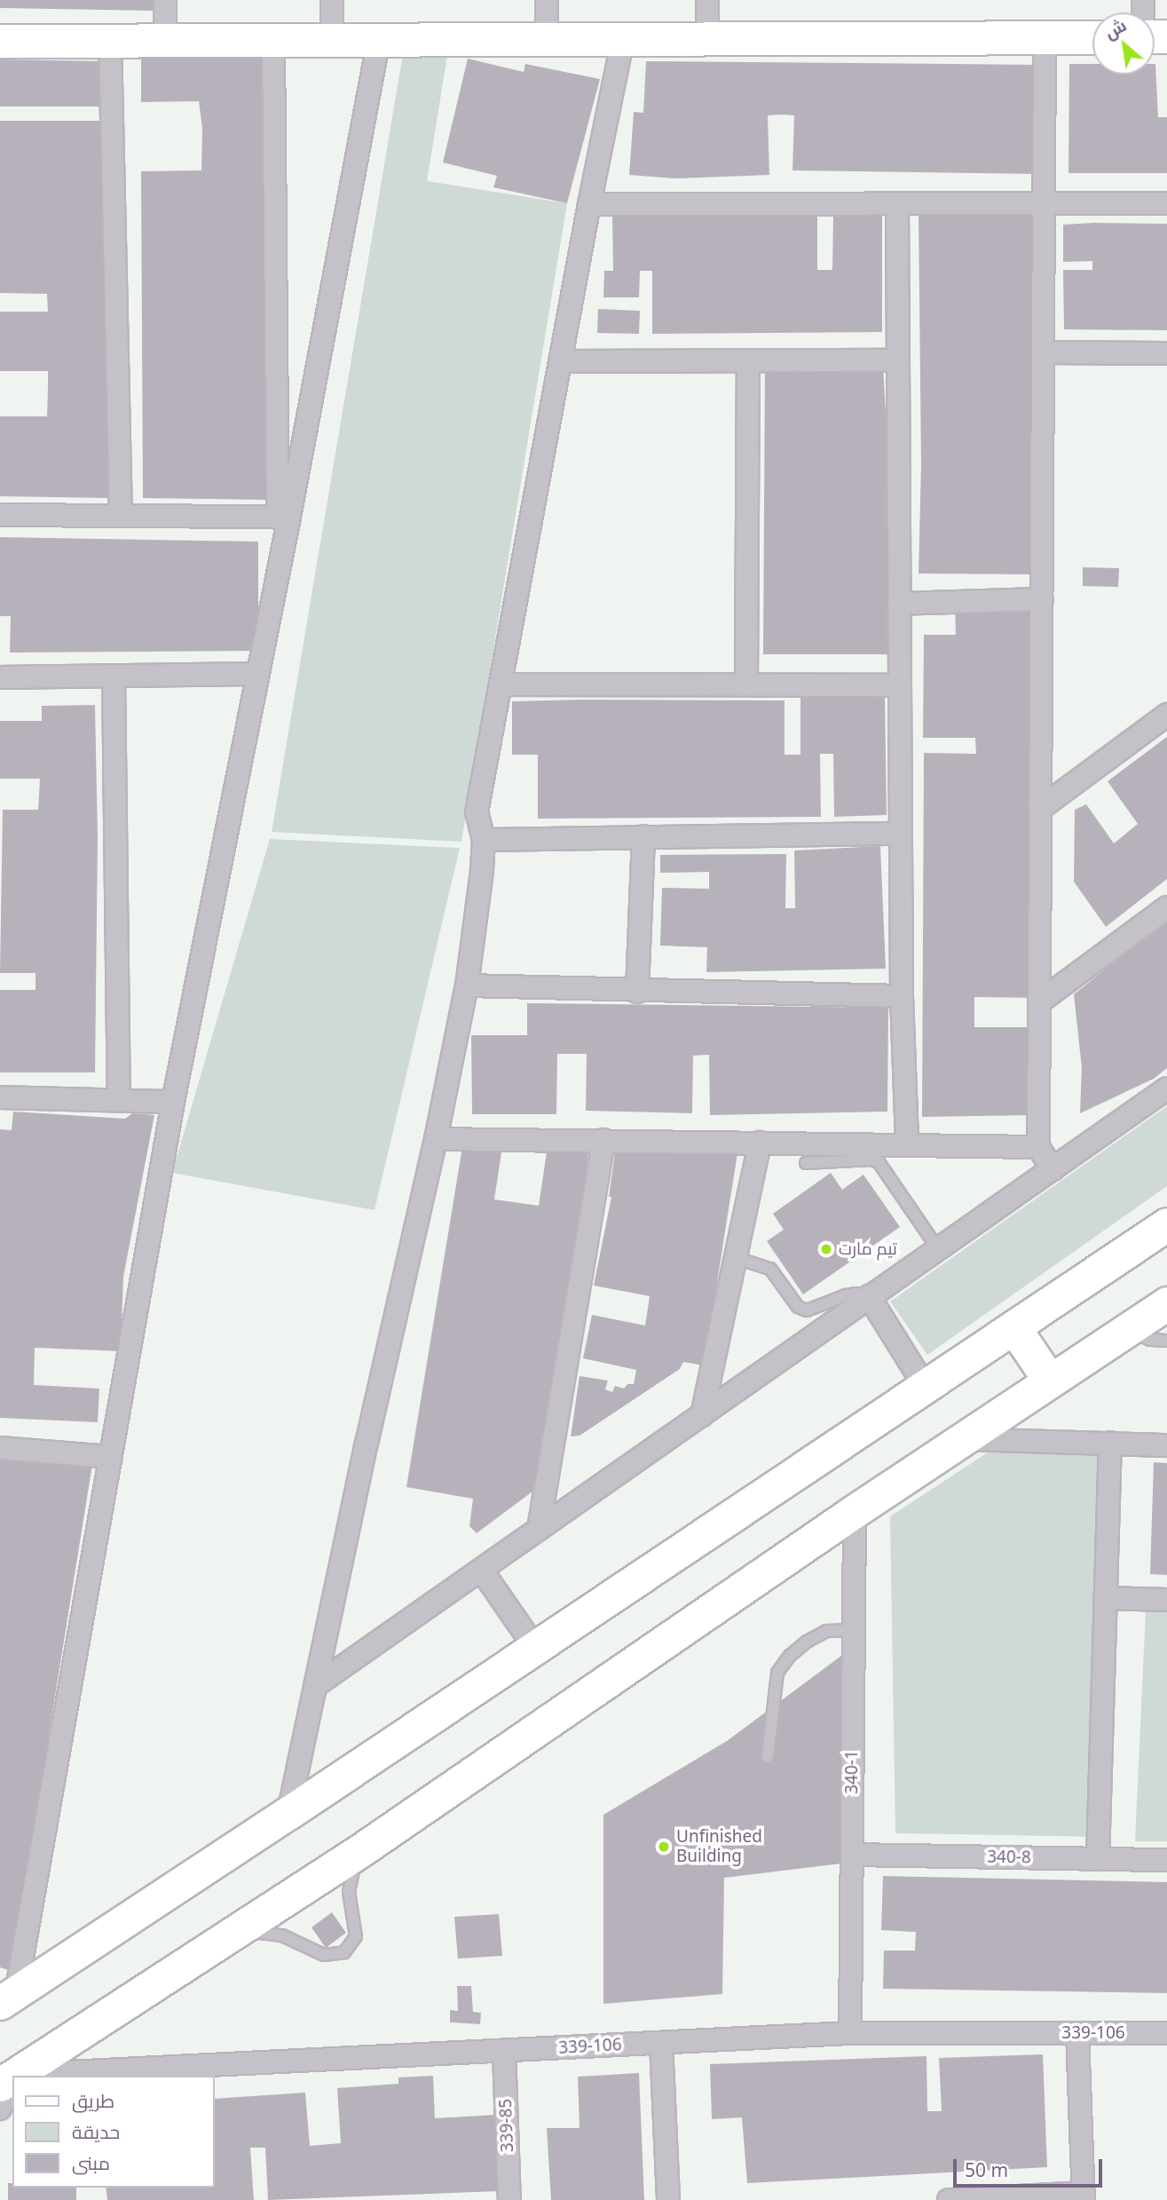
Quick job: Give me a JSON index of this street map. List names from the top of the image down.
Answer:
{
  "streets": {
    "street": [
      "340-1",
      "340-8",
      "339-106",
      "339-85"
    ]
  },
  "crossings": [
    ["340-1", "340-8"],
    ["340-1", "339-106"],
    ["339-106", "339-85"]
  ],
  "places": ["تيم مارت", "Unfinished Building"],
  "legend": ["طريق", "حديقة", "مبنى"],
  "scale_bar": "50 m",
  "north": "top left"
}
